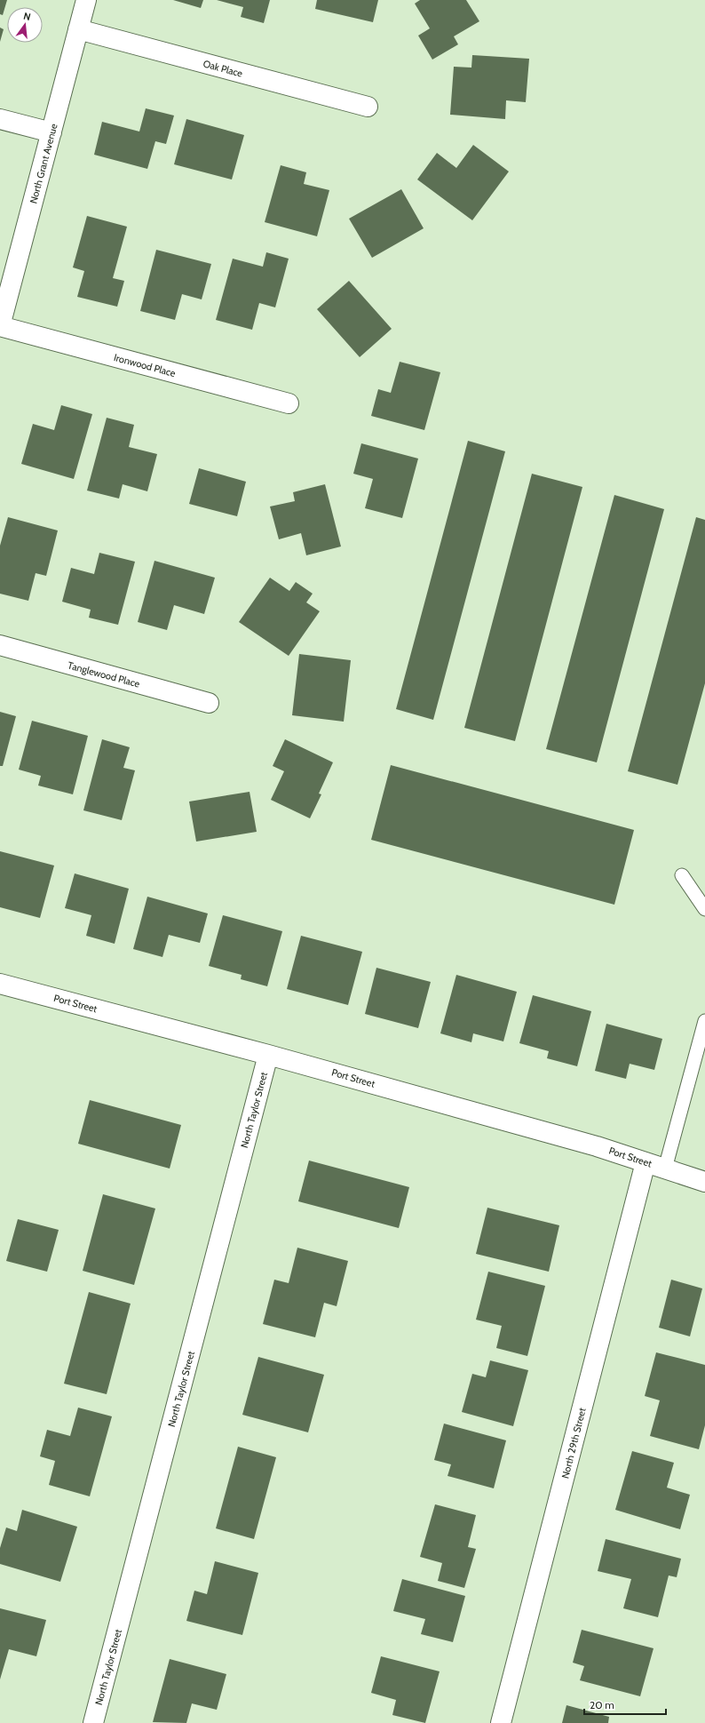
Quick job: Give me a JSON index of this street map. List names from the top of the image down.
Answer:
{
  "streets": {
    "street": [
      "Oak Place",
      "North Grant Avenue",
      "Ironwood Place",
      "Tanglewood Place",
      "Port Street",
      "North Taylor Street",
      "North 29th Street"
    ]
  },
  "crossings": [
    ["Oak Place", "North Grant Avenue"],
    ["North Grant Avenue", "Ironwood Place"],
    ["Port Street", "North Taylor Street"],
    ["Port Street", "North 29th Street"]
  ],
  "scale_bar": "20 m",
  "north": "top"
}
